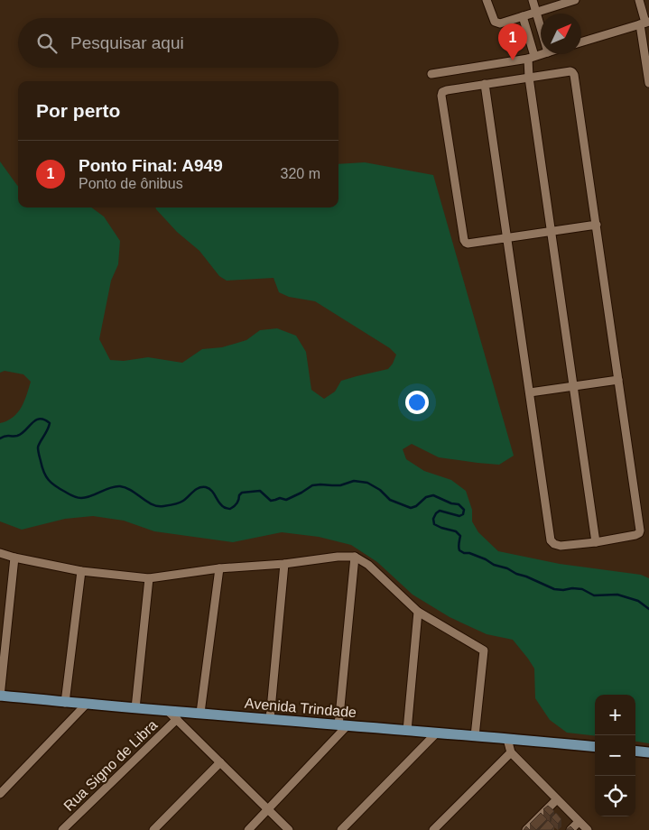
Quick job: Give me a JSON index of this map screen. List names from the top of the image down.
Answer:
{
  "streets": {
    "main road": ["Avenida Trindade"],
    "street": ["Rua Signo de Libra"]
  },
  "north": "top right",
  "page": {
    "search": "Pesquisar aqui",
    "pins": "1",
    "heading": "Por perto",
    "list": [
      {
        "mark": "1",
        "name": "Ponto Final: A949",
        "note": "Ponto de ônibus",
        "value": "320 m"
      }
    ],
    "map_buttons": ["+", "−"]
  }
}
